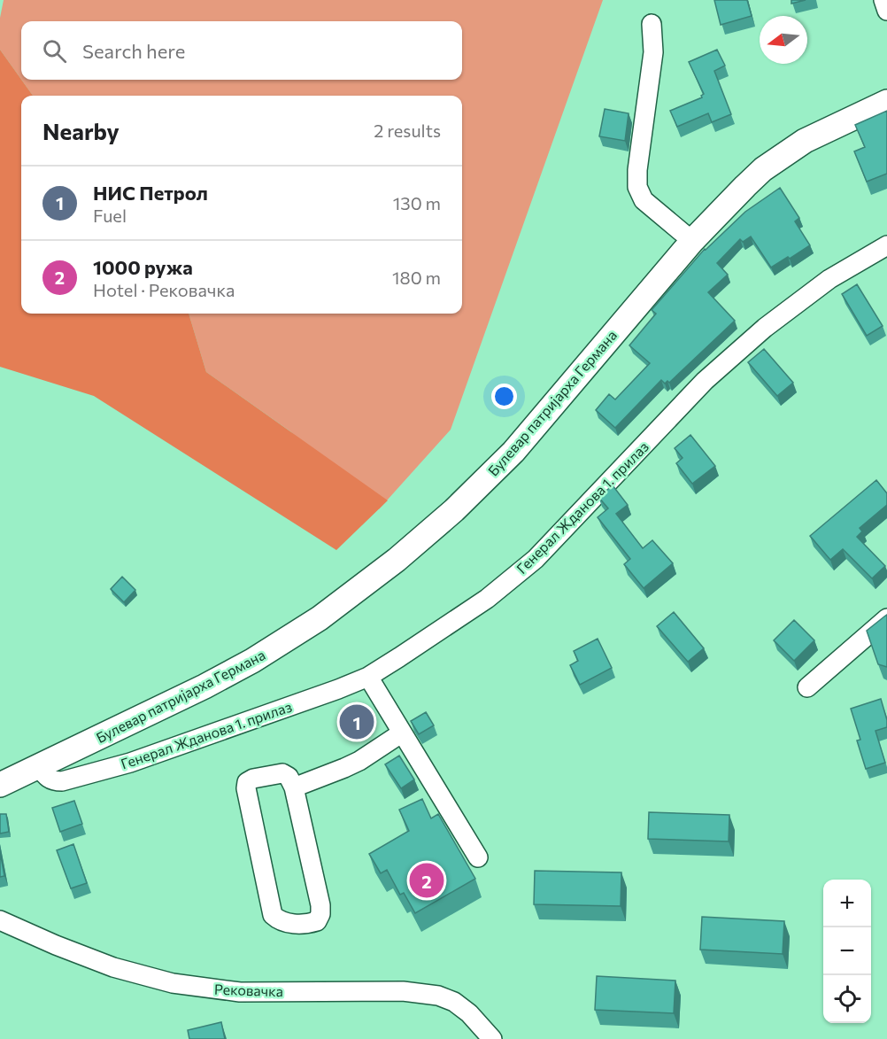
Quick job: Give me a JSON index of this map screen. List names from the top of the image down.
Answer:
{
  "streets": {
    "main road": ["Булевар патријарха Германа"],
    "street": ["Генерал Жданова 1. прилаз", "Рековачка"]
  },
  "crossings": [
    ["Булевар патријарха Германа", "Генерал Жданова 1. прилаз"]
  ],
  "north": "left",
  "page": {
    "search": "Search here",
    "heading": ["Nearby", "2 results"],
    "list": [
      {
        "mark": "1",
        "name": "НИС Петрол",
        "note": "Fuel",
        "value": "130 m"
      },
      {
        "mark": "2",
        "name": "1000 ружа",
        "note": "Hotel · Рековачка",
        "value": "180 m"
      }
    ],
    "pins": ["1", "2"],
    "map_buttons": ["+", "−"]
  }
}
